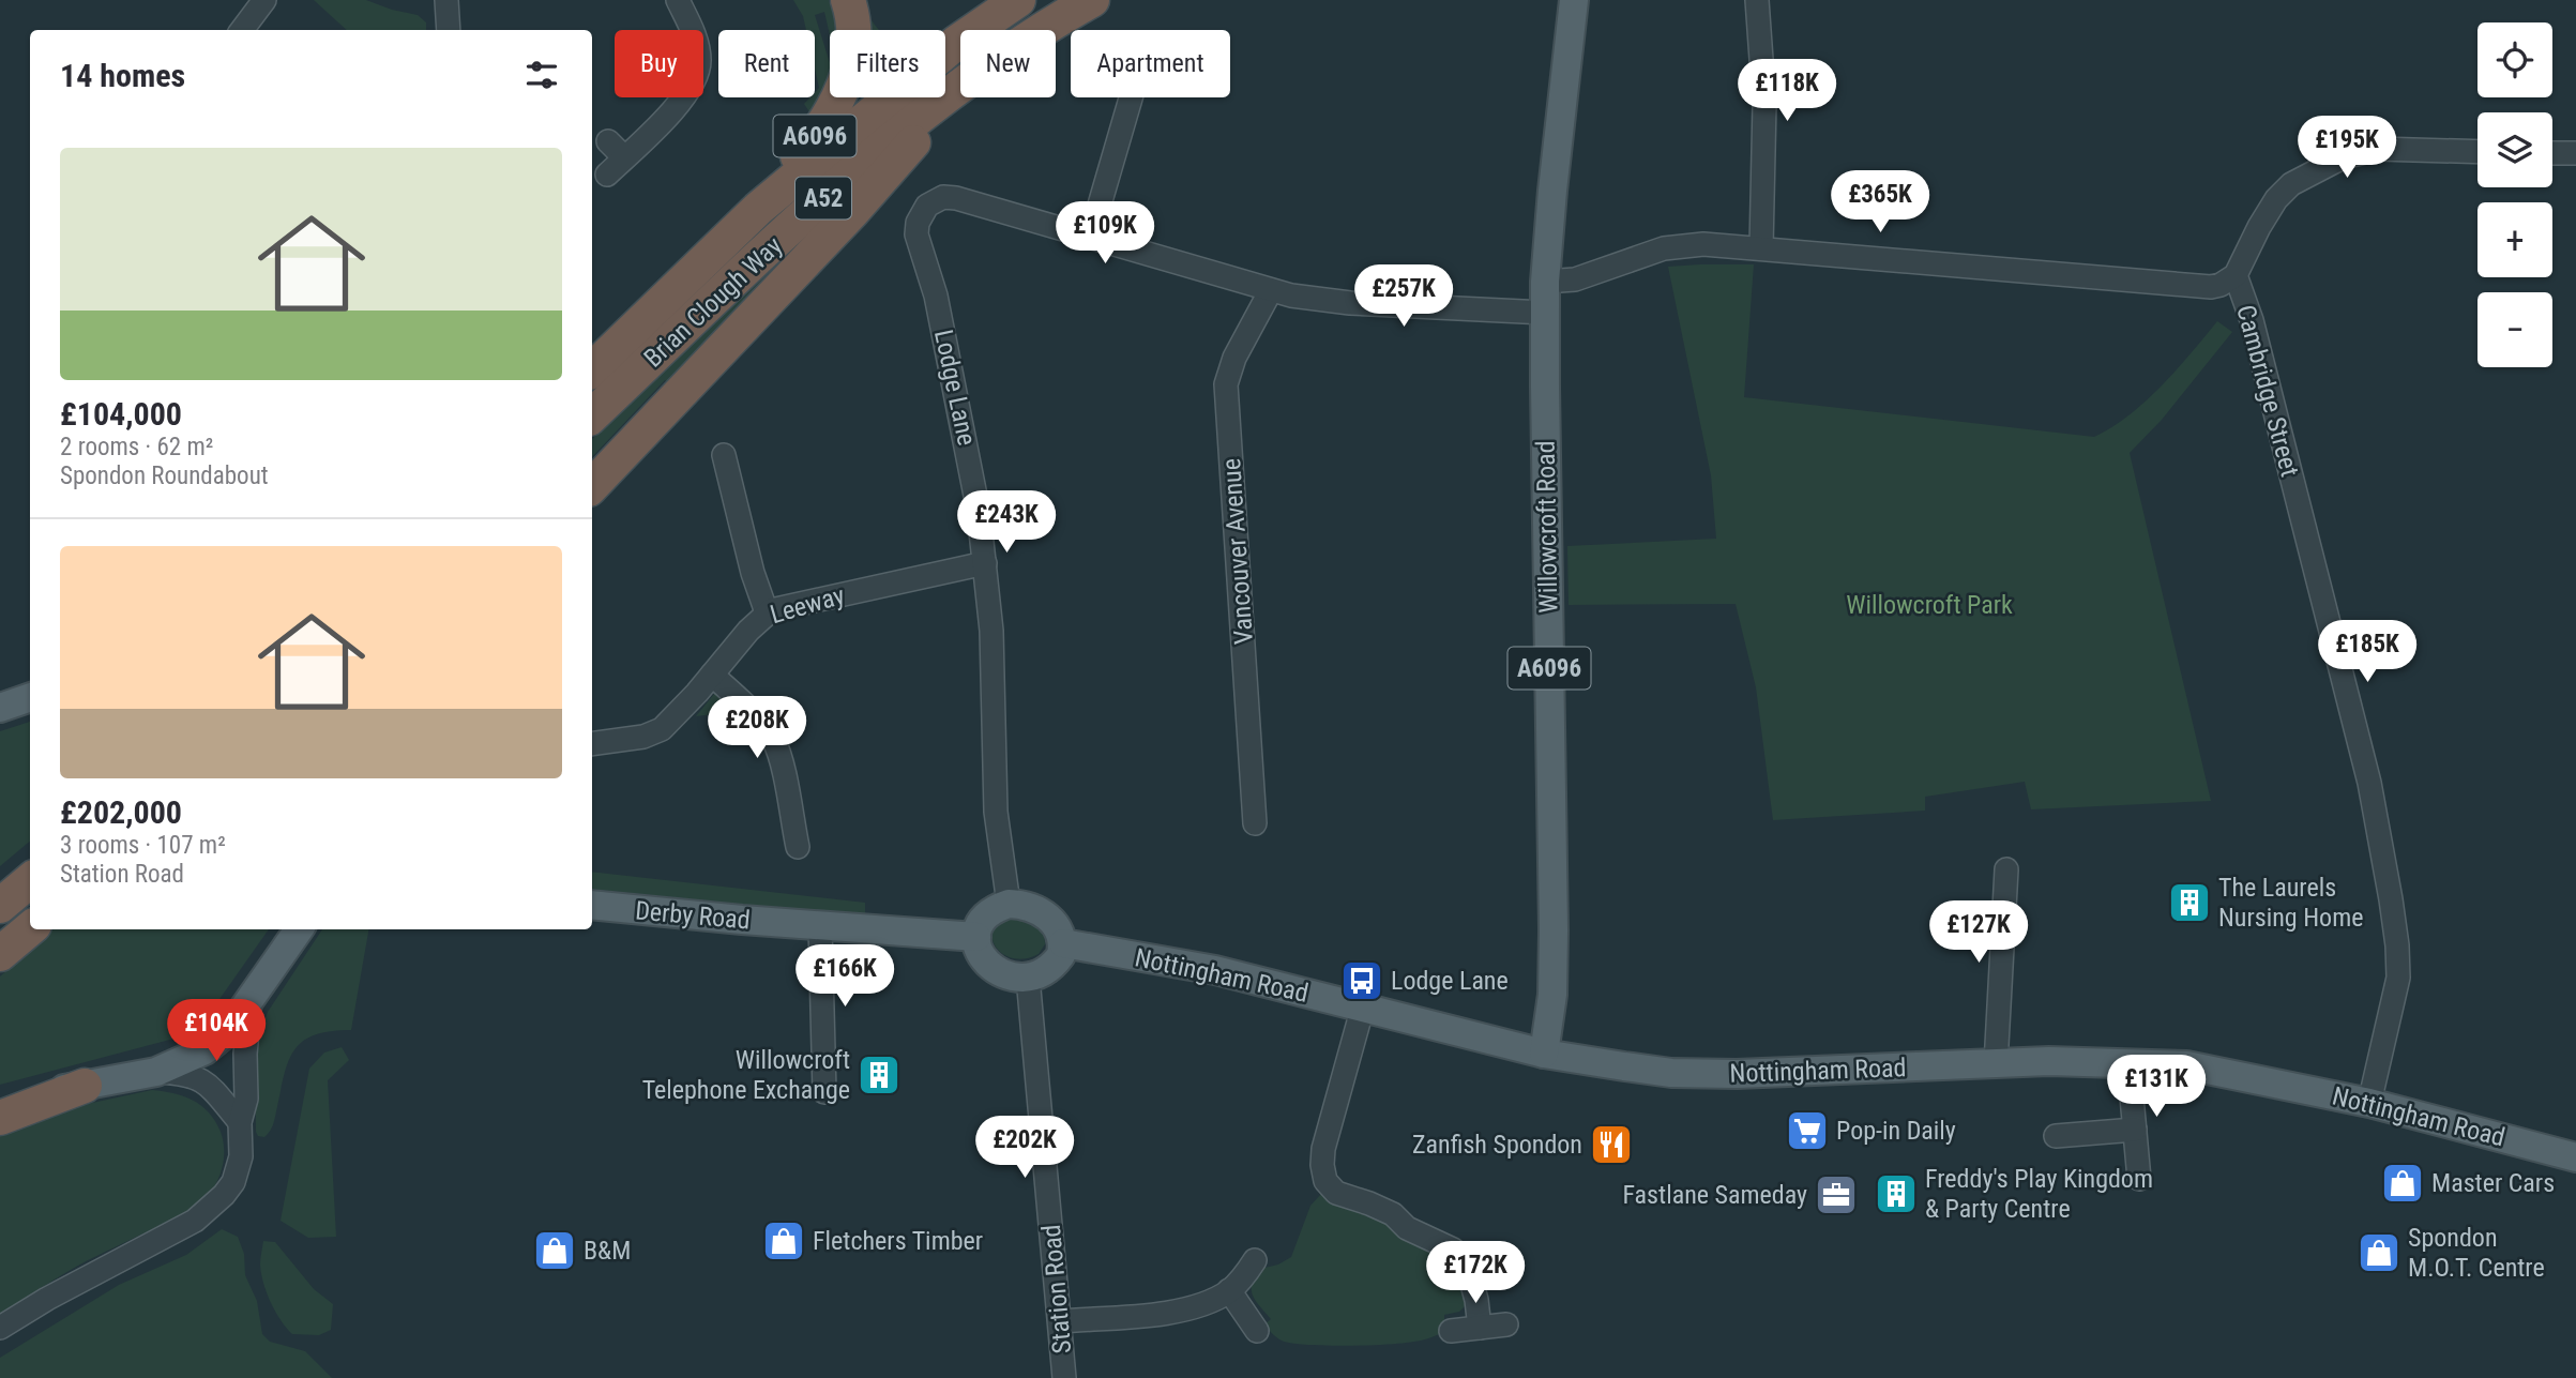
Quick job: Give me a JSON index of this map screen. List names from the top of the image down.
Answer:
{
  "streets": {
    "highway": ["A6096", "A52", "Brian Clough Way"],
    "main road": ["Willowcroft Road", "Derby Road", "Nottingham Road"],
    "street": [
      "Lodge Lane",
      "Cambridge Street",
      "Vancouver Avenue",
      "Leeway",
      "Station Road"
    ]
  },
  "crossings": [
    ["A6096", "Brian Clough Way"],
    ["Lodge Lane", "Leeway"],
    ["Lodge Lane", "Derby Road"],
    ["Lodge Lane", "Nottingham Road"],
    ["Lodge Lane", "Station Road"],
    ["Cambridge Street", "Willowcroft Road"],
    ["Cambridge Street", "Nottingham Road"],
    ["Willowcroft Road", "Nottingham Road"],
    ["Derby Road", "Nottingham Road"],
    ["Derby Road", "Station Road"],
    ["Nottingham Road", "Station Road"]
  ],
  "parks": ["Willowcroft Park"],
  "places": {
    "building": ["The Laurels Nursing Home", "Willowcroft Telephone Exchange", "Freddy's Play Kingdom & Party Centre"],
    "bus stop": ["Lodge Lane"],
    "supermarket": ["Pop-in Daily"],
    "restaurant": ["Zanfish Spondon"],
    "shop": [
      "Master Cars",
      "Fletchers Timber",
      "B&M",
      "Spondon M.O.T. Centre"
    ],
    "office": ["Fastlane Sameday"]
  },
  "page": {
    "map_buttons": ["+", "−"],
    "chip": [
      "Buy",
      "Rent",
      "Filters",
      "New",
      "Apartment"
    ],
    "heading": "14 homes",
    "price": [
      "£118K",
      "£195K",
      "£365K",
      "£109K",
      "£257K",
      "£243K",
      "£185K",
      "£208K",
      "£127K",
      "£166K",
      "£104K",
      "£131K",
      "£202K",
      "£172K"
    ],
    "list": [
      {
        "name": "£104,000",
        "note": "2 rooms · 62 m² · Spondon Roundabout"
      },
      {
        "name": "£202,000",
        "note": "3 rooms · 107 m² · Station Road"
      }
    ]
  }
}
